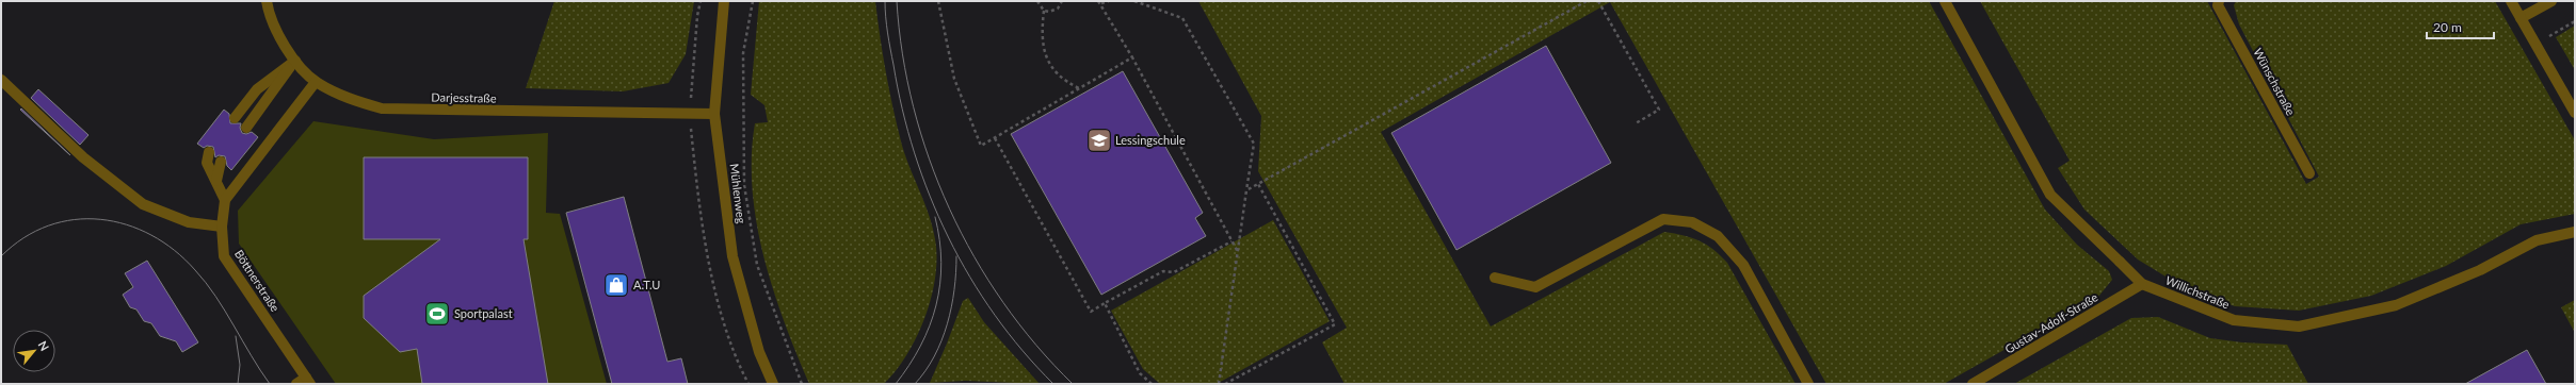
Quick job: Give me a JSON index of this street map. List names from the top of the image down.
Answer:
{
  "streets": {
    "street": [
      "Wünschstraße",
      "Darjesstraße",
      "Mühlenweg",
      "Böttnerstraße",
      "Willichstraße",
      "Gustav-Adolf-Straße"
    ]
  },
  "crossings": [
    ["Darjesstraße", "Mühlenweg"],
    ["Willichstraße", "Gustav-Adolf-Straße"]
  ],
  "places": {
    "school or university": ["Lessingschule"],
    "shop": ["A.T.U"],
    "sports": ["Sportpalast"]
  },
  "scale_bar": "20 m",
  "north": "top right"
}
